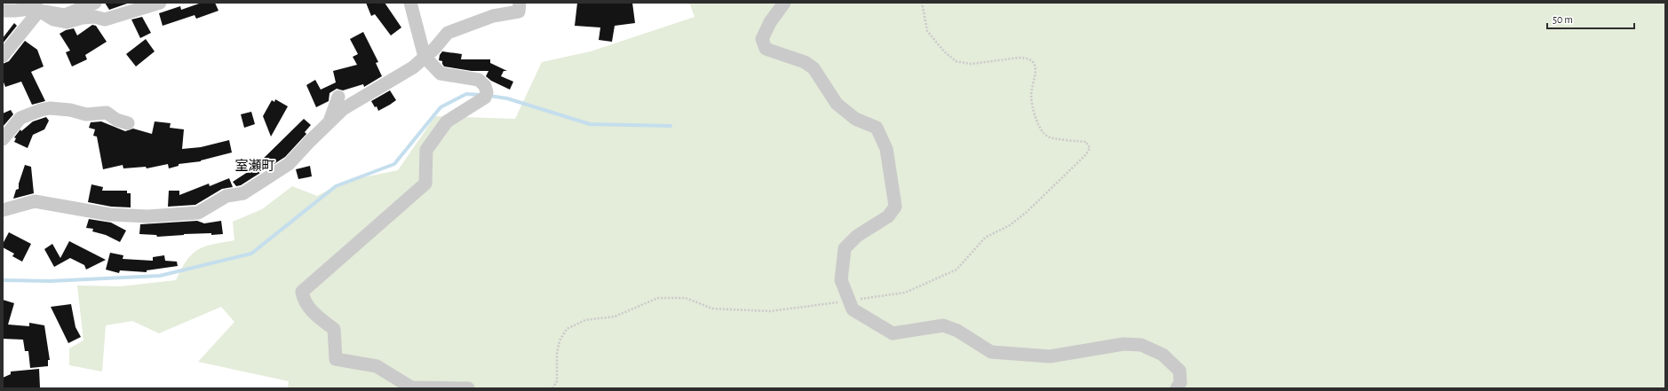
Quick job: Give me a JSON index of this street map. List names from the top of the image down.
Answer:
{
  "districts": ["室瀬町"],
  "scale_bar": "50 m"
}
